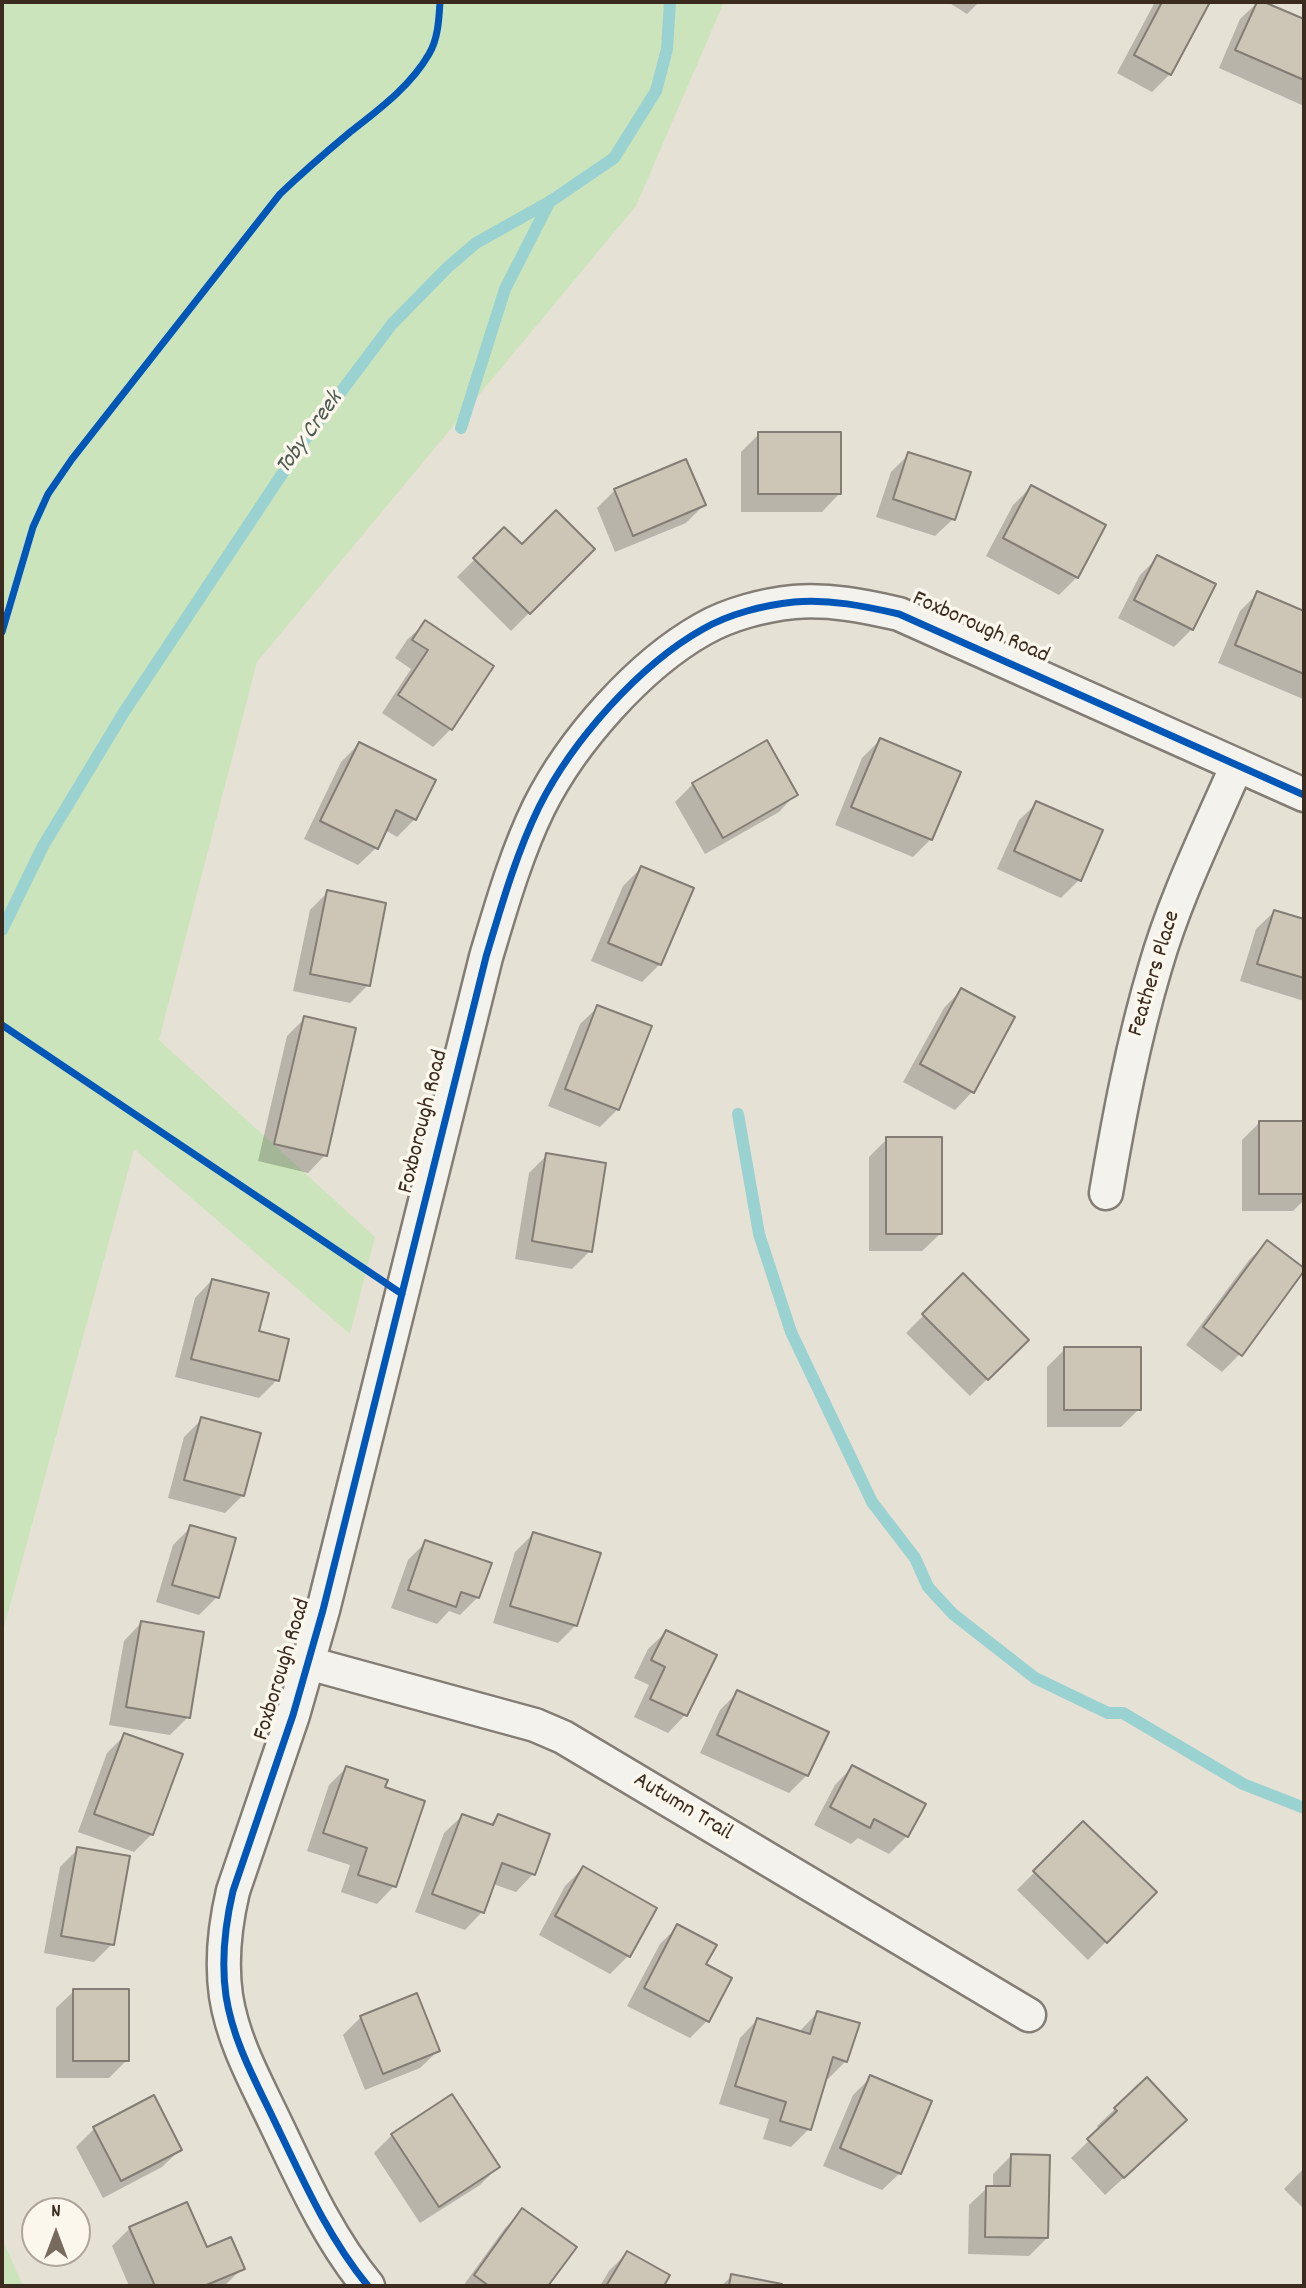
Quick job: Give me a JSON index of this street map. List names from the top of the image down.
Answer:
{
  "streets": {
    "street": ["Foxborough Road", "Feathers Place", "Autumn Trail"]
  },
  "crossings": [
    ["Foxborough Road", "Feathers Place"],
    ["Foxborough Road", "Autumn Trail"]
  ],
  "water": ["Toby Creek"],
  "north": "top"
}
